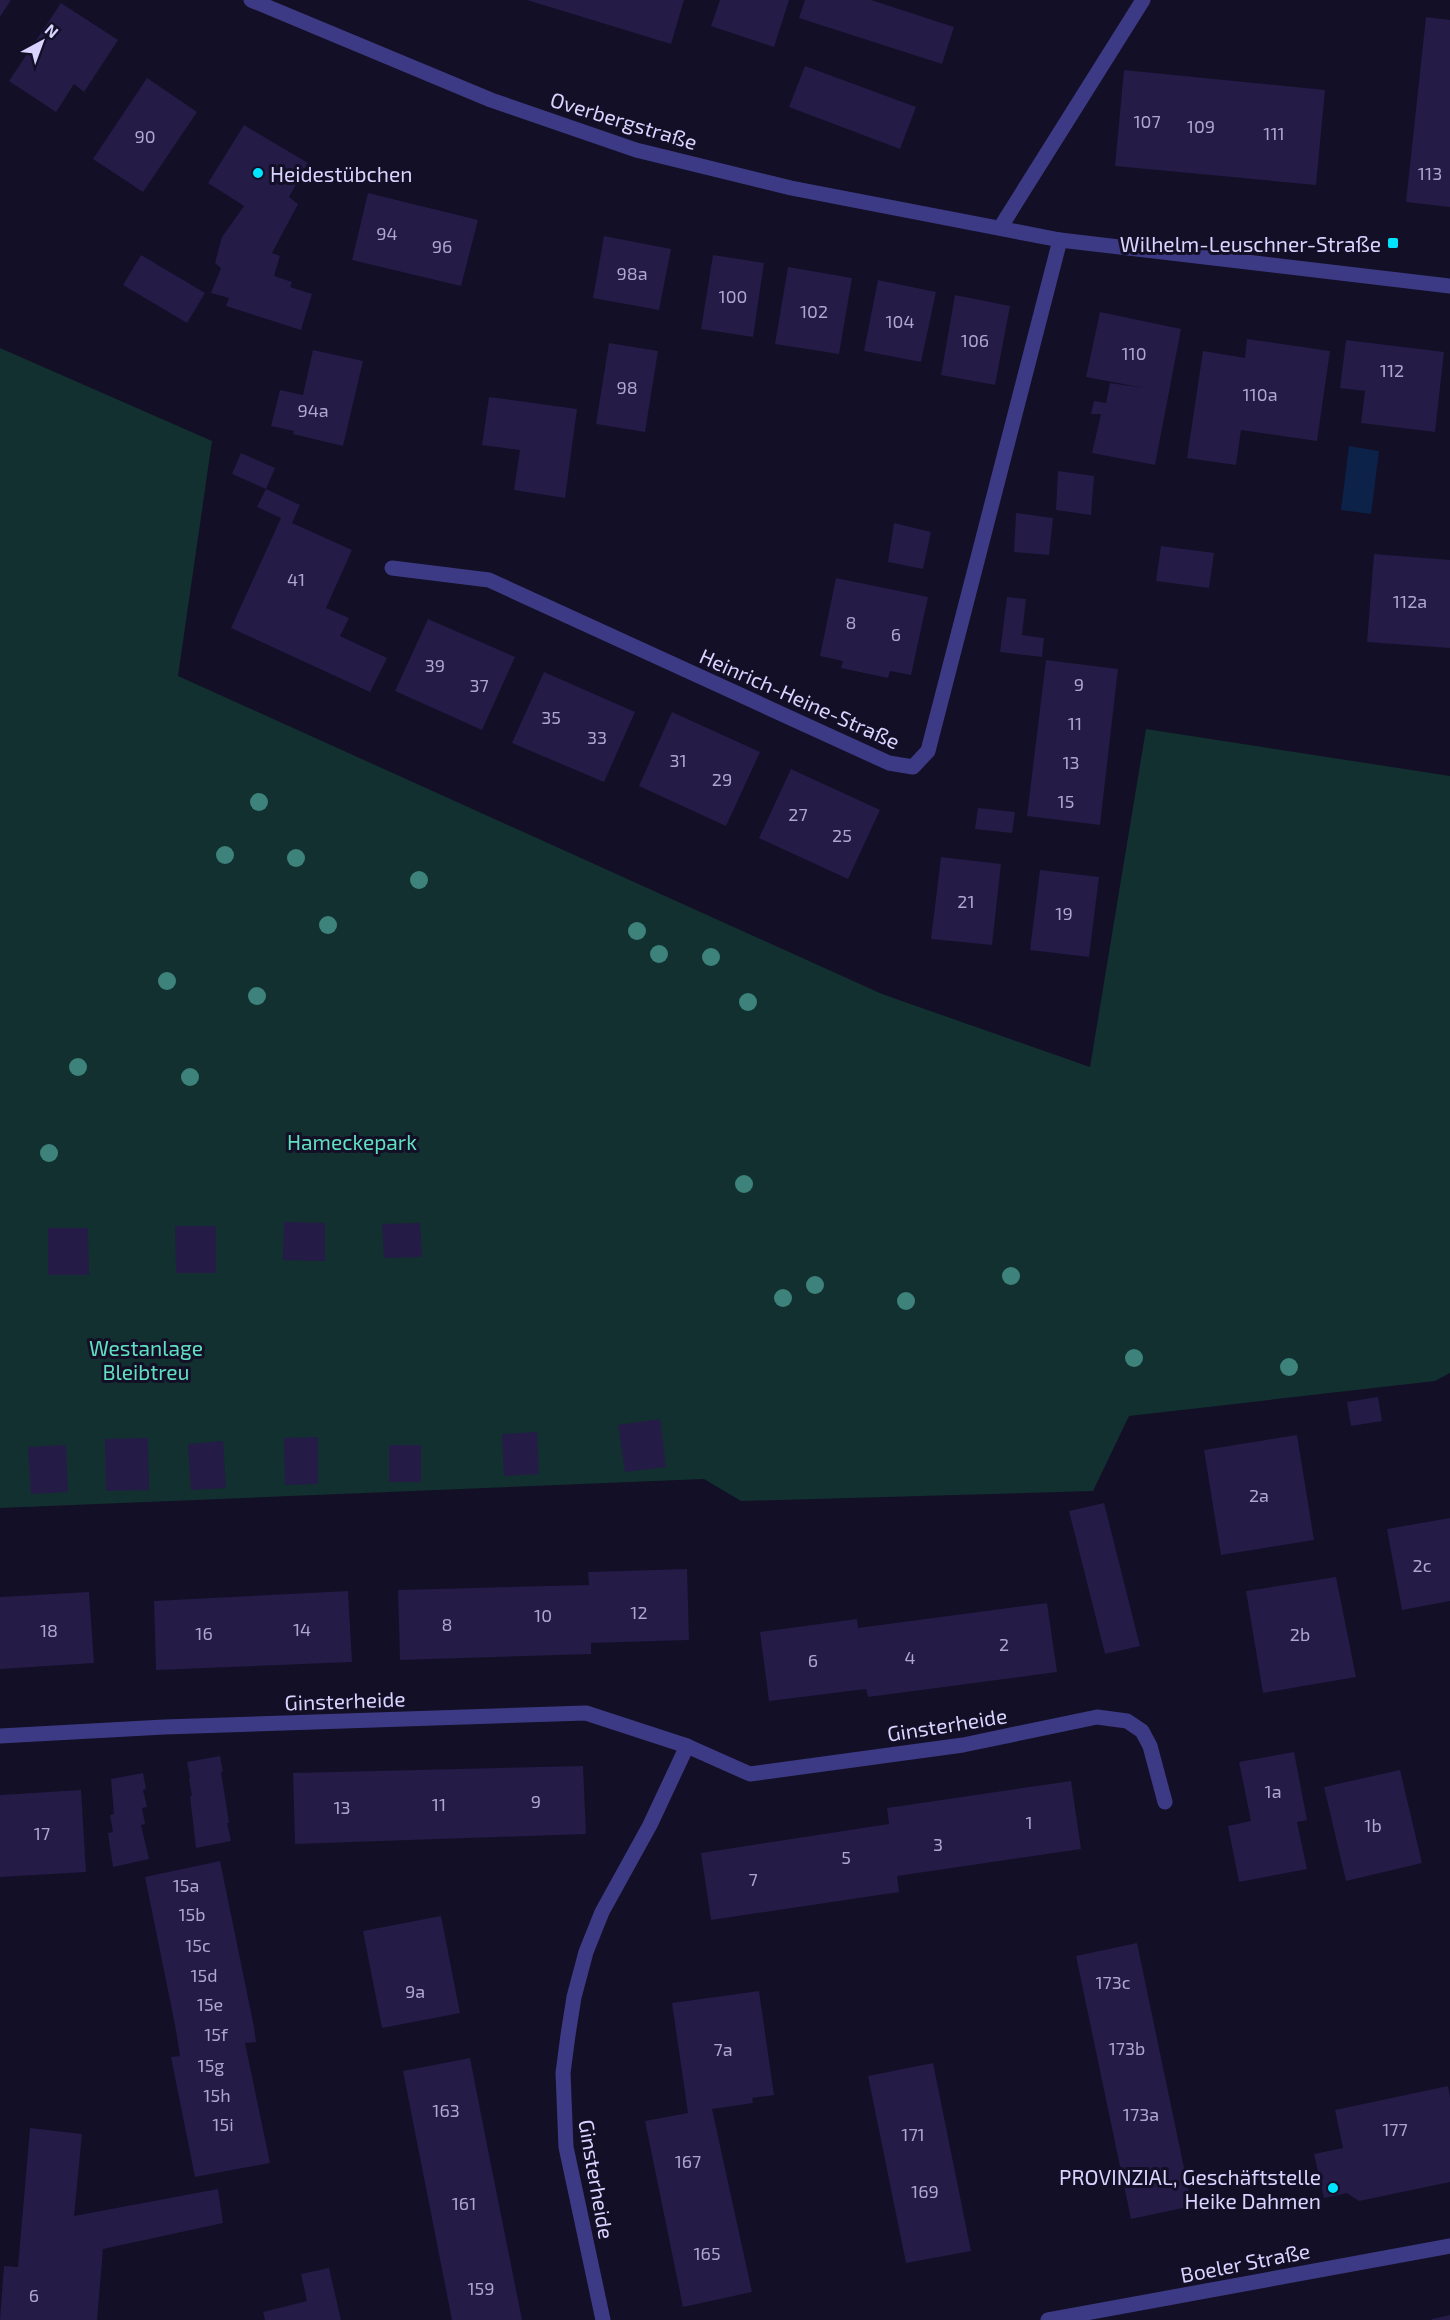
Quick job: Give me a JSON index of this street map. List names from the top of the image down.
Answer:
{
  "streets": {
    "street": [
      "Overbergstraße",
      "Heinrich-Heine-Straße",
      "Ginsterheide",
      "Boeler Straße"
    ]
  },
  "crossings": [
    ["Overbergstraße", "Heinrich-Heine-Straße"]
  ],
  "parks": ["Hameckepark", "Westanlage Bleibtreu"],
  "places": {
    "other": ["Heidestübchen", "PROVINZIAL, Geschäftstelle Heike Dahmen"],
    "transit": ["Wilhelm-Leuschner-Straße"]
  },
  "house_numbers": [
    "107",
    "109",
    "111",
    "90",
    "113",
    "94",
    "96",
    "98a",
    "100",
    "102",
    "104",
    "106",
    "110",
    "112",
    "98",
    "110a",
    "94a",
    "41",
    "112a",
    "8",
    "6",
    "39",
    "9",
    "37",
    "35",
    "11",
    "33",
    "31",
    "13",
    "29",
    "15",
    "27",
    "25",
    "21",
    "19",
    "2a",
    "2c",
    "12",
    "10",
    "8",
    "14",
    "18",
    "16",
    "2b",
    "2",
    "4",
    "6",
    "1a",
    "9",
    "11",
    "13",
    "1",
    "1b",
    "17",
    "3",
    "5",
    "7",
    "15a",
    "15b",
    "15c",
    "15d",
    "173c",
    "9a",
    "15e",
    "15f",
    "173b",
    "7a",
    "15g",
    "15h",
    "163",
    "173a",
    "15i",
    "177",
    "171",
    "167",
    "169",
    "161",
    "165",
    "159",
    "6"
  ],
  "north": "top right"
}
